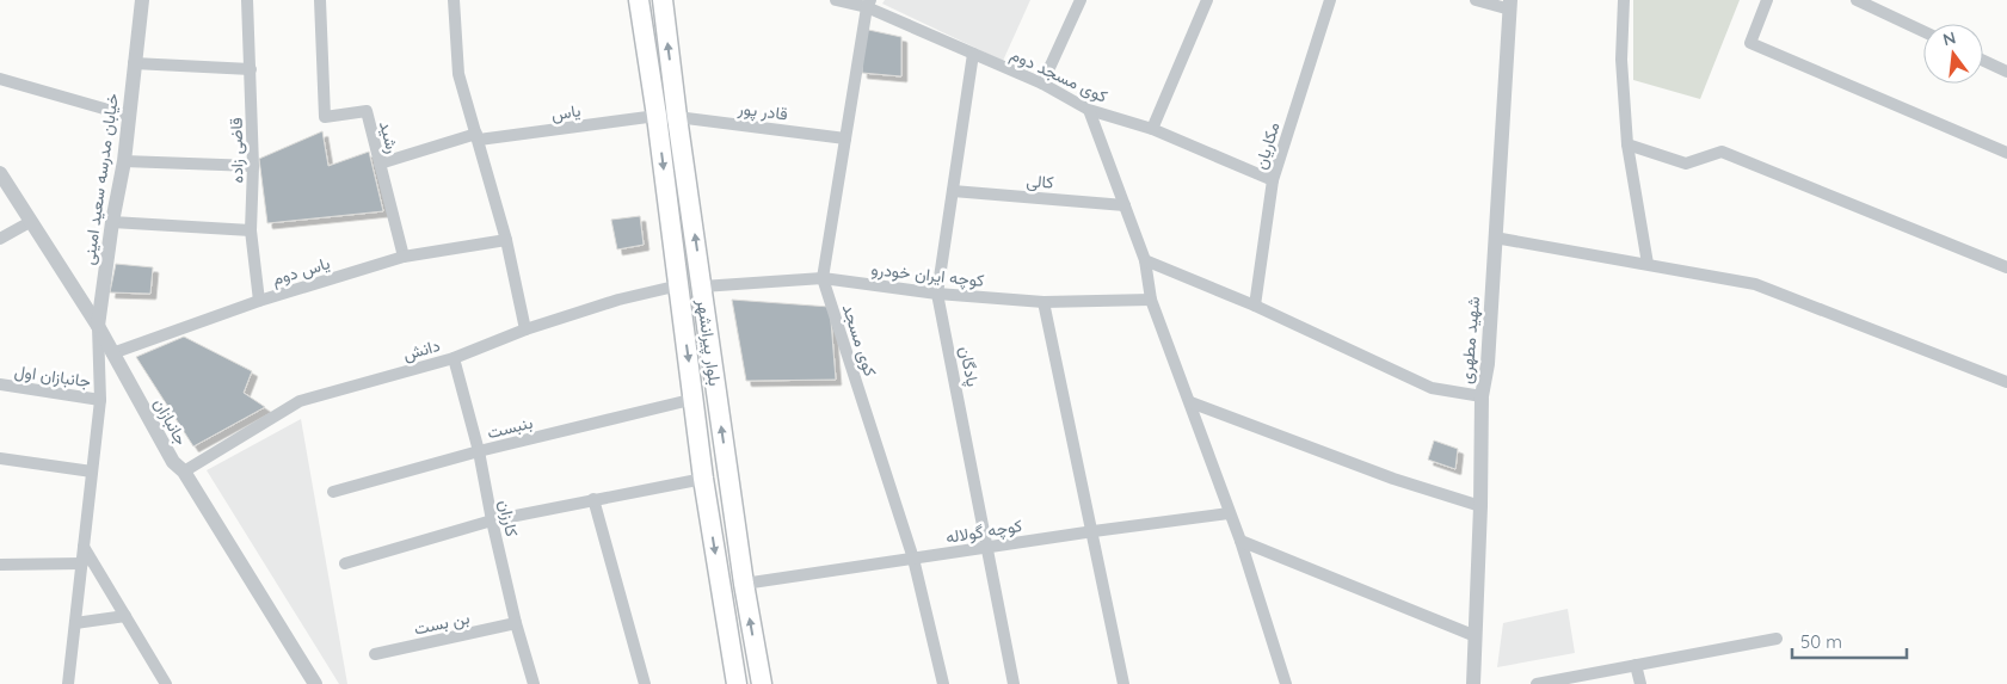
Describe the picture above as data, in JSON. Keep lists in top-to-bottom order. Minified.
{"streets":{"main road":["بلوار پیرانشهر"],"street":["کوی مسجد دوم","قادر پور","یاس","رشید","مکاریان","قاضی زاده","خیابان مدرسه سعید امینی","کالی","یاس دوم","کوچه ایران خودرو","کوی مسجد","شهید مطهری","دانش","پادگان","جانبازان اول","جانبازان","بنبست","کارزان","کوچه گولاله","بن بست"]},"crossings":[["کوی مسجد دوم","مکاریان"],["کوی مسجد دوم","کوی مسجد"],["کوی مسجد دوم","پادگان"],["قادر پور","یاس"],["قادر پور","کوی مسجد"],["قادر پور","بلوار پیرانشهر"],["یاس","رشید"],["یاس","بلوار پیرانشهر"],["رشید","یاس دوم"],["قاضی زاده","یاس دوم"],["خیابان مدرسه سعید امینی","جانبازان"],["کالی","پادگان"],["یاس دوم","جانبازان"],["کوچه ایران خودرو","کوی مسجد"],["کوچه ایران خودرو","بلوار پیرانشهر"],["کوچه ایران خودرو","پادگان"],["کوی مسجد","کوچه گولاله"],["بلوار پیرانشهر","دانش"],["بلوار پیرانشهر","بنبست"],["بلوار پیرانشهر","کوچه گولاله"],["دانش","جانبازان"],["دانش","کارزان"],["پادگان","کوچه گولاله"],["بنبست","کارزان"],["کارزان","بن بست"]],"scale_bar":"50 m","north":"top"}
